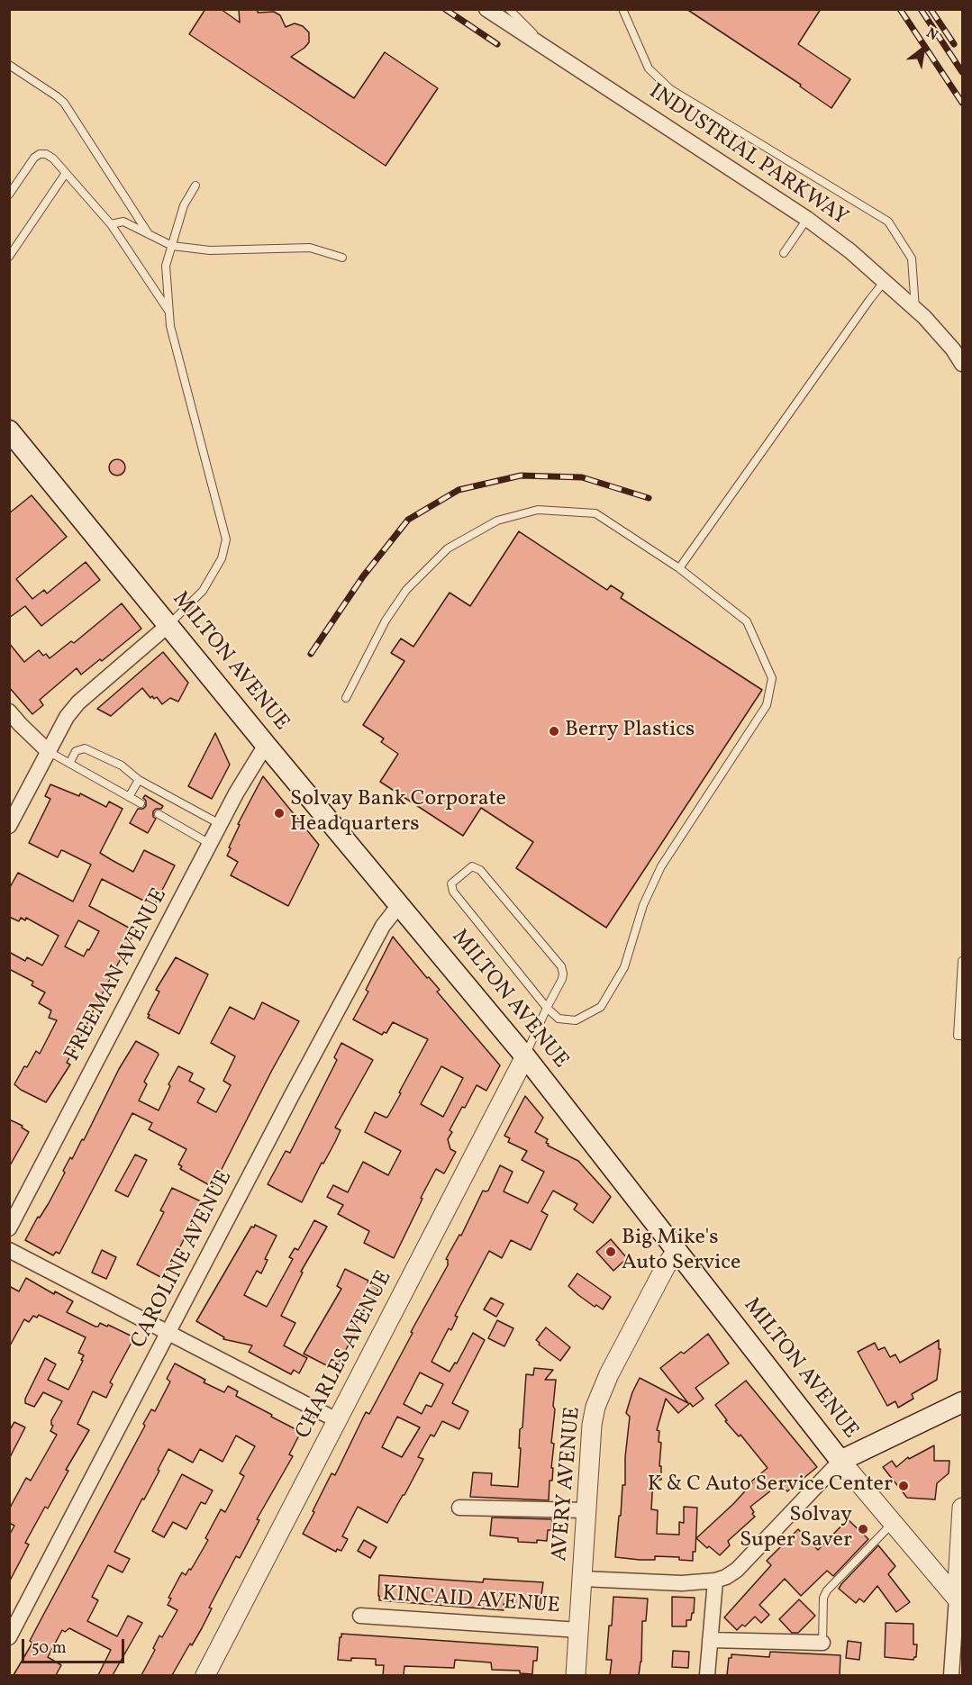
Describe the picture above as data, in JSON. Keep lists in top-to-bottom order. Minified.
{"streets":{"main road":["MILTON AVENUE"],"street":["INDUSTRIAL PARKWAY","FREEMAN AVENUE","CAROLINE AVENUE","CHARLES AVENUE","AVERY AVENUE","KINCAID AVENUE"]},"crossings":[["MILTON AVENUE","FREEMAN AVENUE"],["MILTON AVENUE","CAROLINE AVENUE"],["MILTON AVENUE","CHARLES AVENUE"],["MILTON AVENUE","AVERY AVENUE"],["AVERY AVENUE","KINCAID AVENUE"]],"places":["Berry Plastics","Solvay Bank Corporate Headquarters","Big Mike's Auto Service","K & C Auto Service Center","Solvay Super Saver"],"scale_bar":"50 m","north":"top right"}
